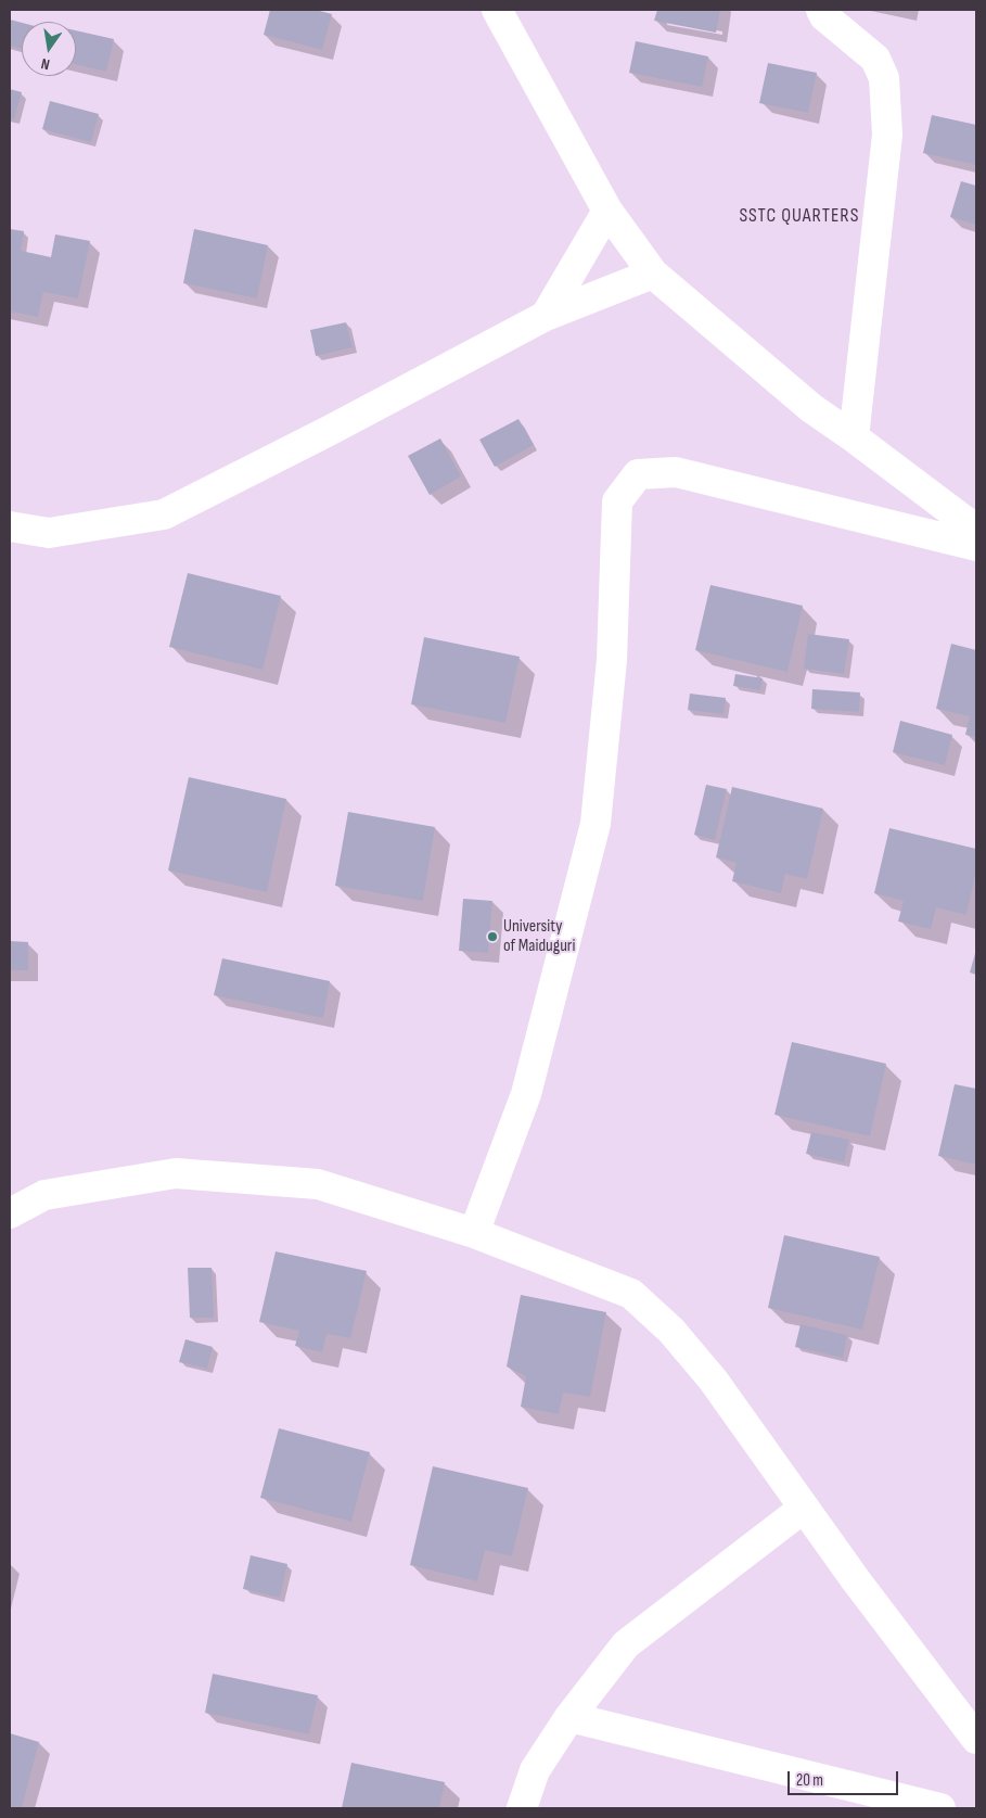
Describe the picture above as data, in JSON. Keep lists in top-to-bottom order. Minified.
{"districts":["SSTC QUARTERS"],"places":["University of Maiduguri"],"scale_bar":"20 m","north":"bottom"}
